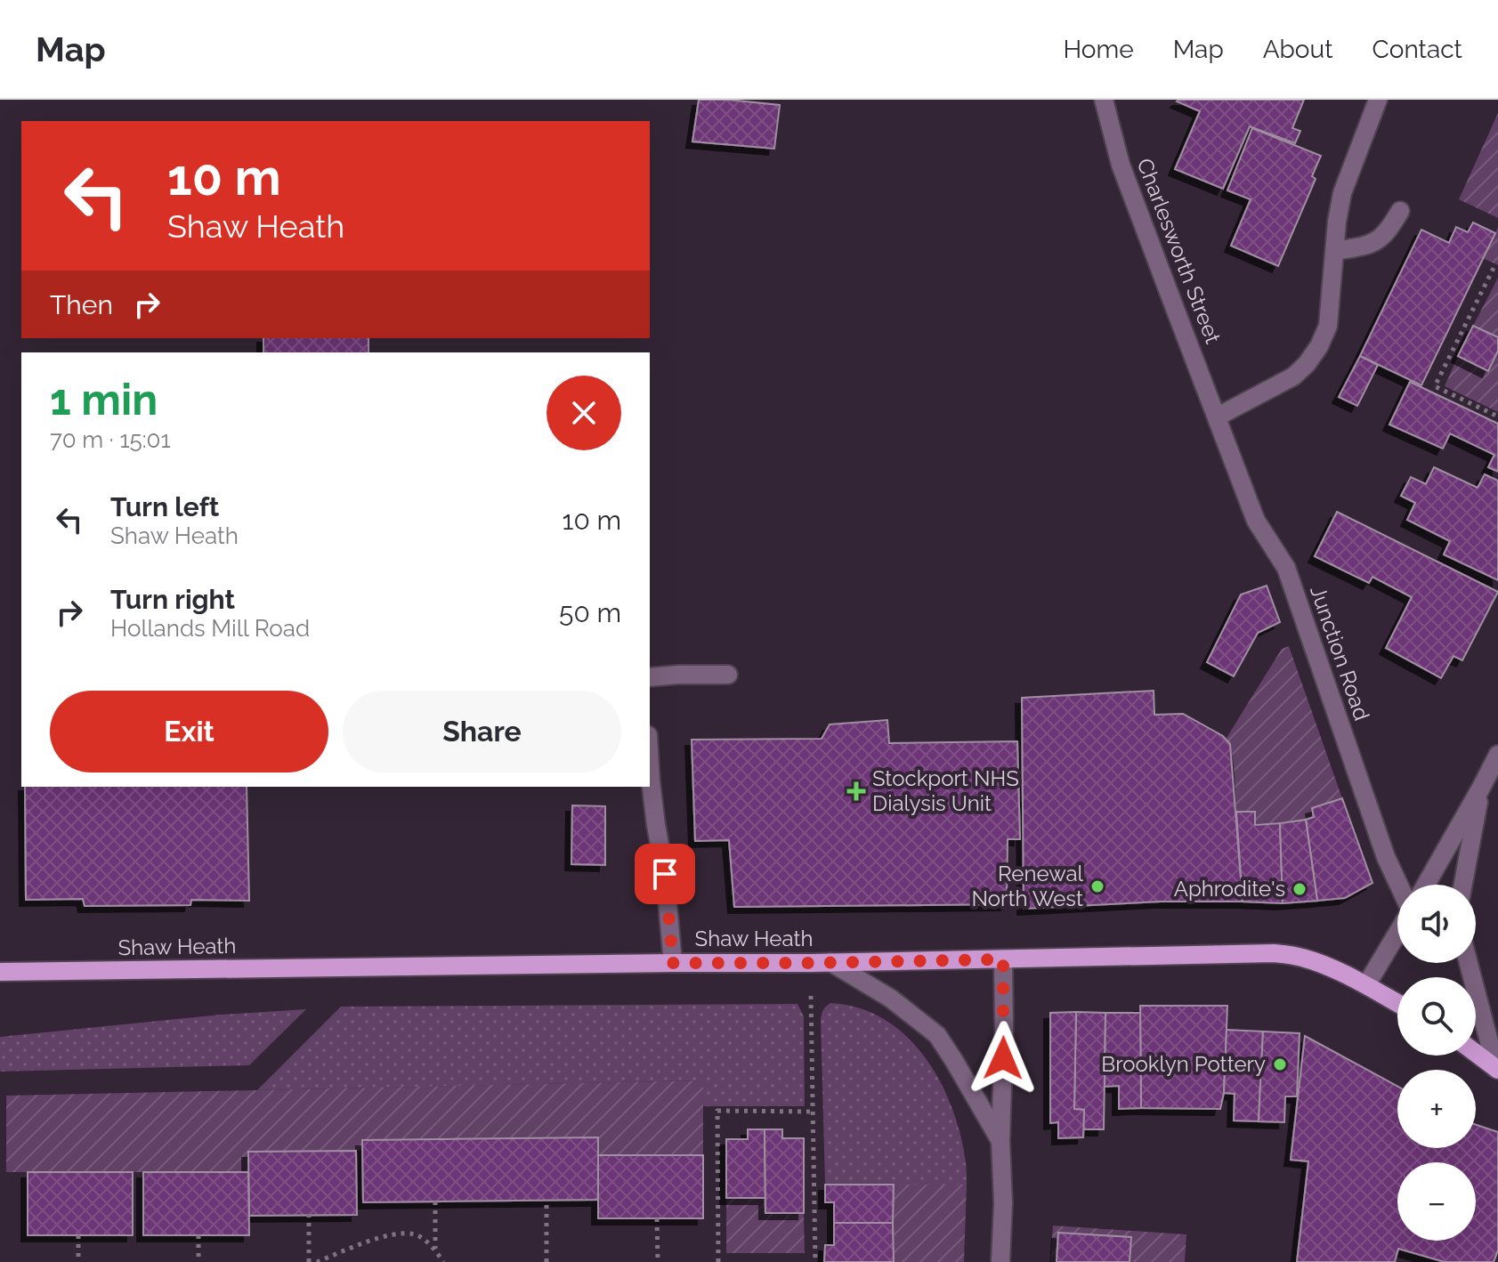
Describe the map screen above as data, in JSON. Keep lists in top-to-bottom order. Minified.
{"streets":{"main road":["Shaw Heath"],"street":["Charlesworth Street","Junction Road"]},"crossings":[["Charlesworth Street","Junction Road"]],"places":{"health":["Stockport NHS Dialysis Unit"],"other":["Renewal North West","Aphrodite's","Brooklyn Pottery"]},"page":{"header":"Map","nav":["Home","Map","About","Contact"],"turn":["10 m","Shaw Heath"],"then":"Then","heading":["1 min","70 m · 15:01"],"list":[{"name":"Turn left","note":"Shaw Heath","value":"10 m"},{"name":"Turn right","note":"Hollands Mill Road","value":"50 m"}],"buttons":["Exit","Share"],"map_buttons":["+","−"]}}
